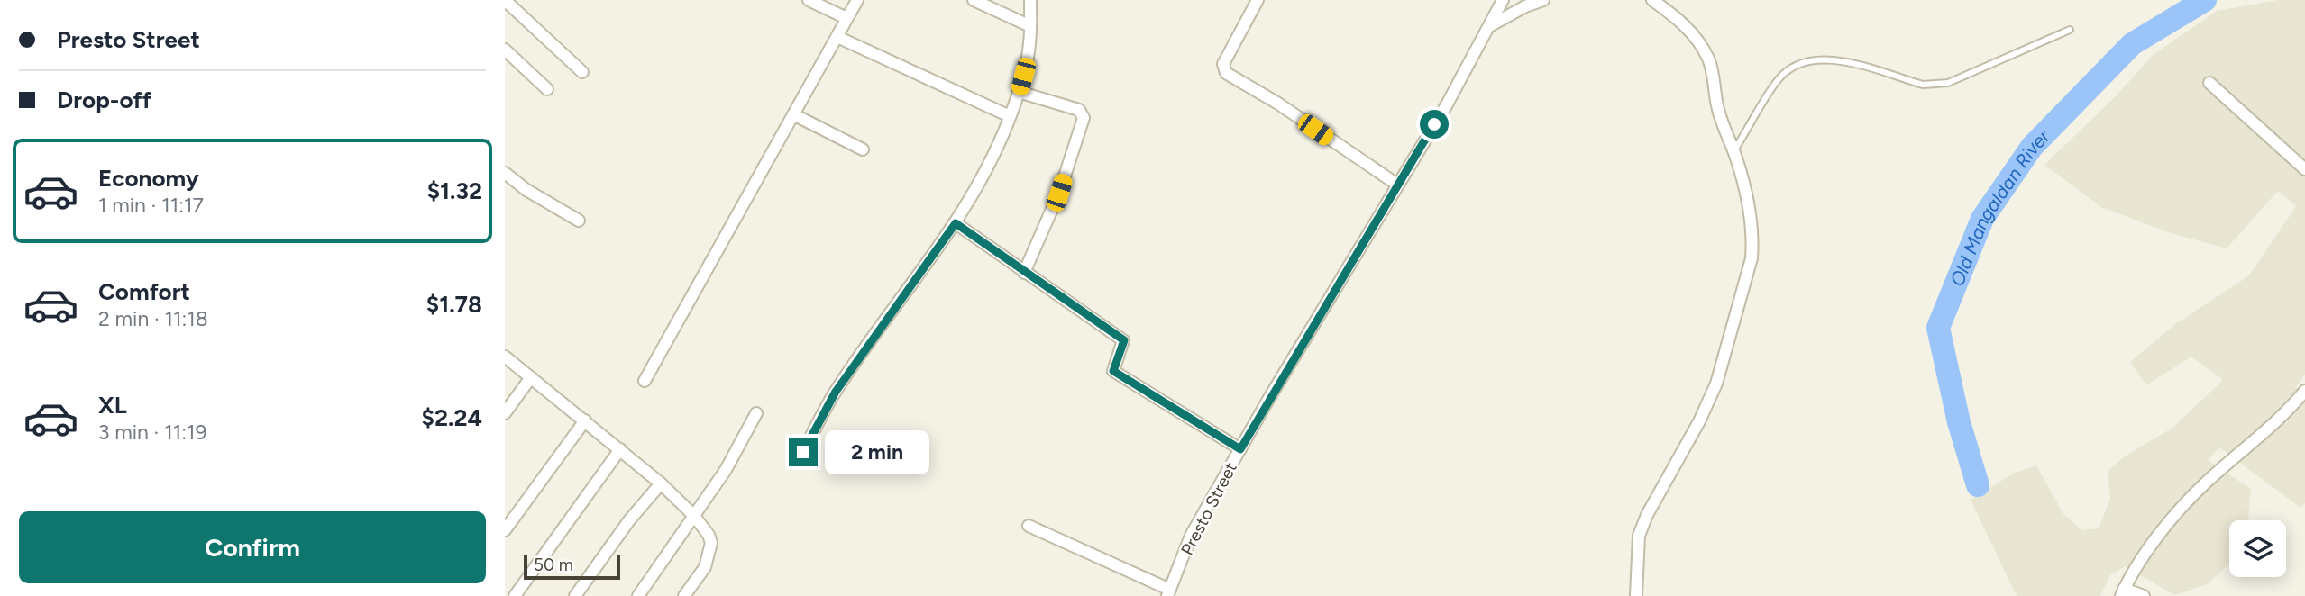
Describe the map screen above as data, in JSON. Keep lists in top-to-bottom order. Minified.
{"streets":{"street":["Presto Street"]},"water":["Old Mangaldan River"],"scale_bar":"50 m","page":{"banner":["Presto Street","Drop-off"],"list":[{"name":"Economy","note":"1 min · 11:17","value":"$1.32"},{"name":"Comfort","note":"2 min · 11:18","value":"$1.78"},{"name":"XL","note":"3 min · 11:19","value":"$2.24"}],"bubble":"2 min","buttons":"Confirm","scale":"50 m"}}
